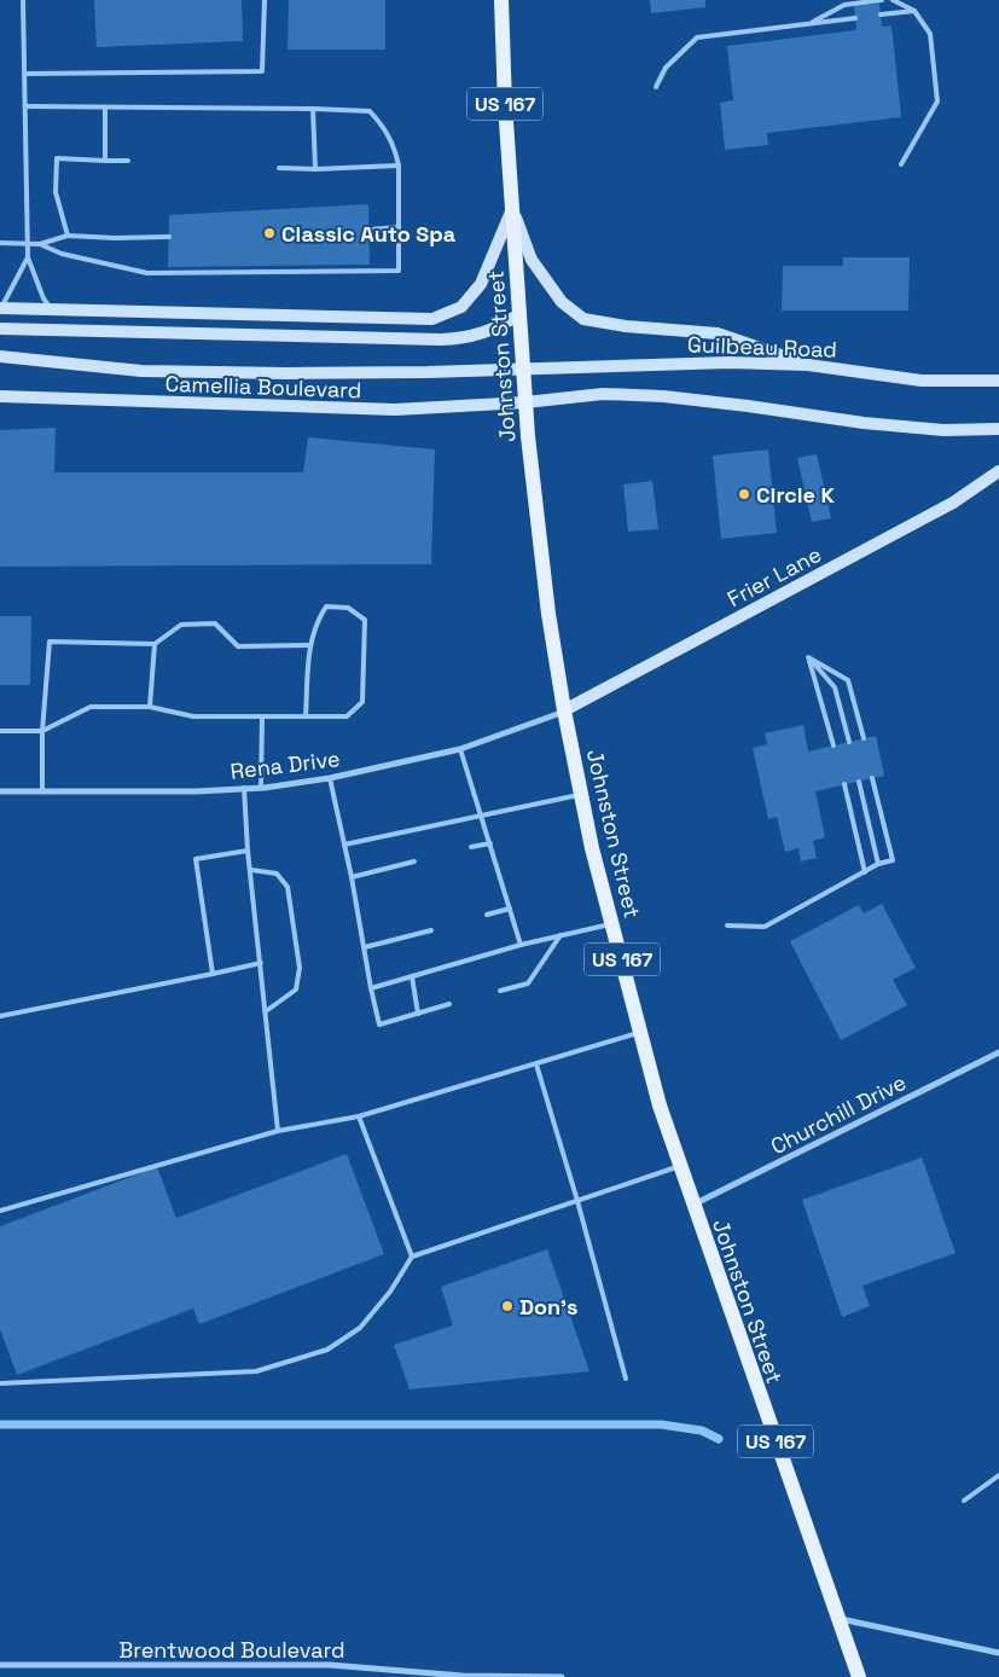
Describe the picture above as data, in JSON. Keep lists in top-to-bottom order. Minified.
{"streets":{"main road":["US 167","Guilbeau Road","Johnston Street","Camellia Boulevard","Frier Lane"],"street":["Rena Drive","Churchill Drive","Brentwood Boulevard"]},"crossings":[["Guilbeau Road","Johnston Street"],["Guilbeau Road","Camellia Boulevard"],["Johnston Street","Camellia Boulevard"],["Johnston Street","Frier Lane"],["Johnston Street","Rena Drive"],["Johnston Street","Churchill Drive"],["Frier Lane","Rena Drive"]],"places":["Classic Auto Spa","Circle K","Don's"]}
